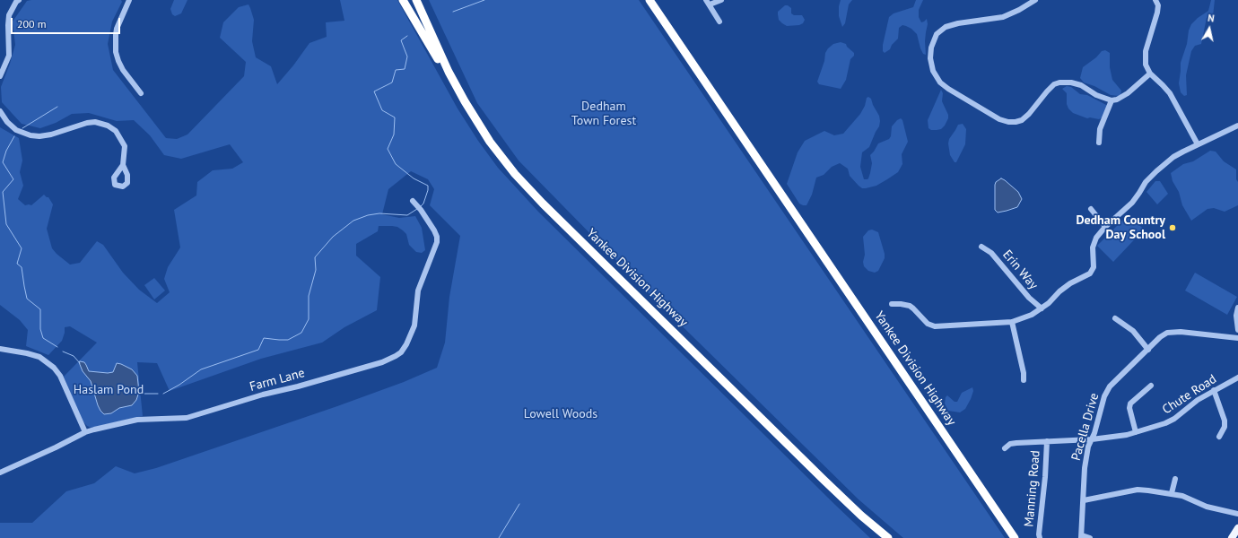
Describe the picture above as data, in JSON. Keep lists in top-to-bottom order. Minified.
{"streets":{"highway":["Yankee Division Highway"],"street":["Erin Way","Farm Lane","Chute Road","Pacella Drive","Manning Road"]},"crossings":[["Chute Road","Pacella Drive"],["Chute Road","Manning Road"]],"parks":["Dedham Town Forest","Haslam Pond","Lowell Woods"],"places":["Dedham Country Day School"],"scale_bar":"200 m","north":"top"}
